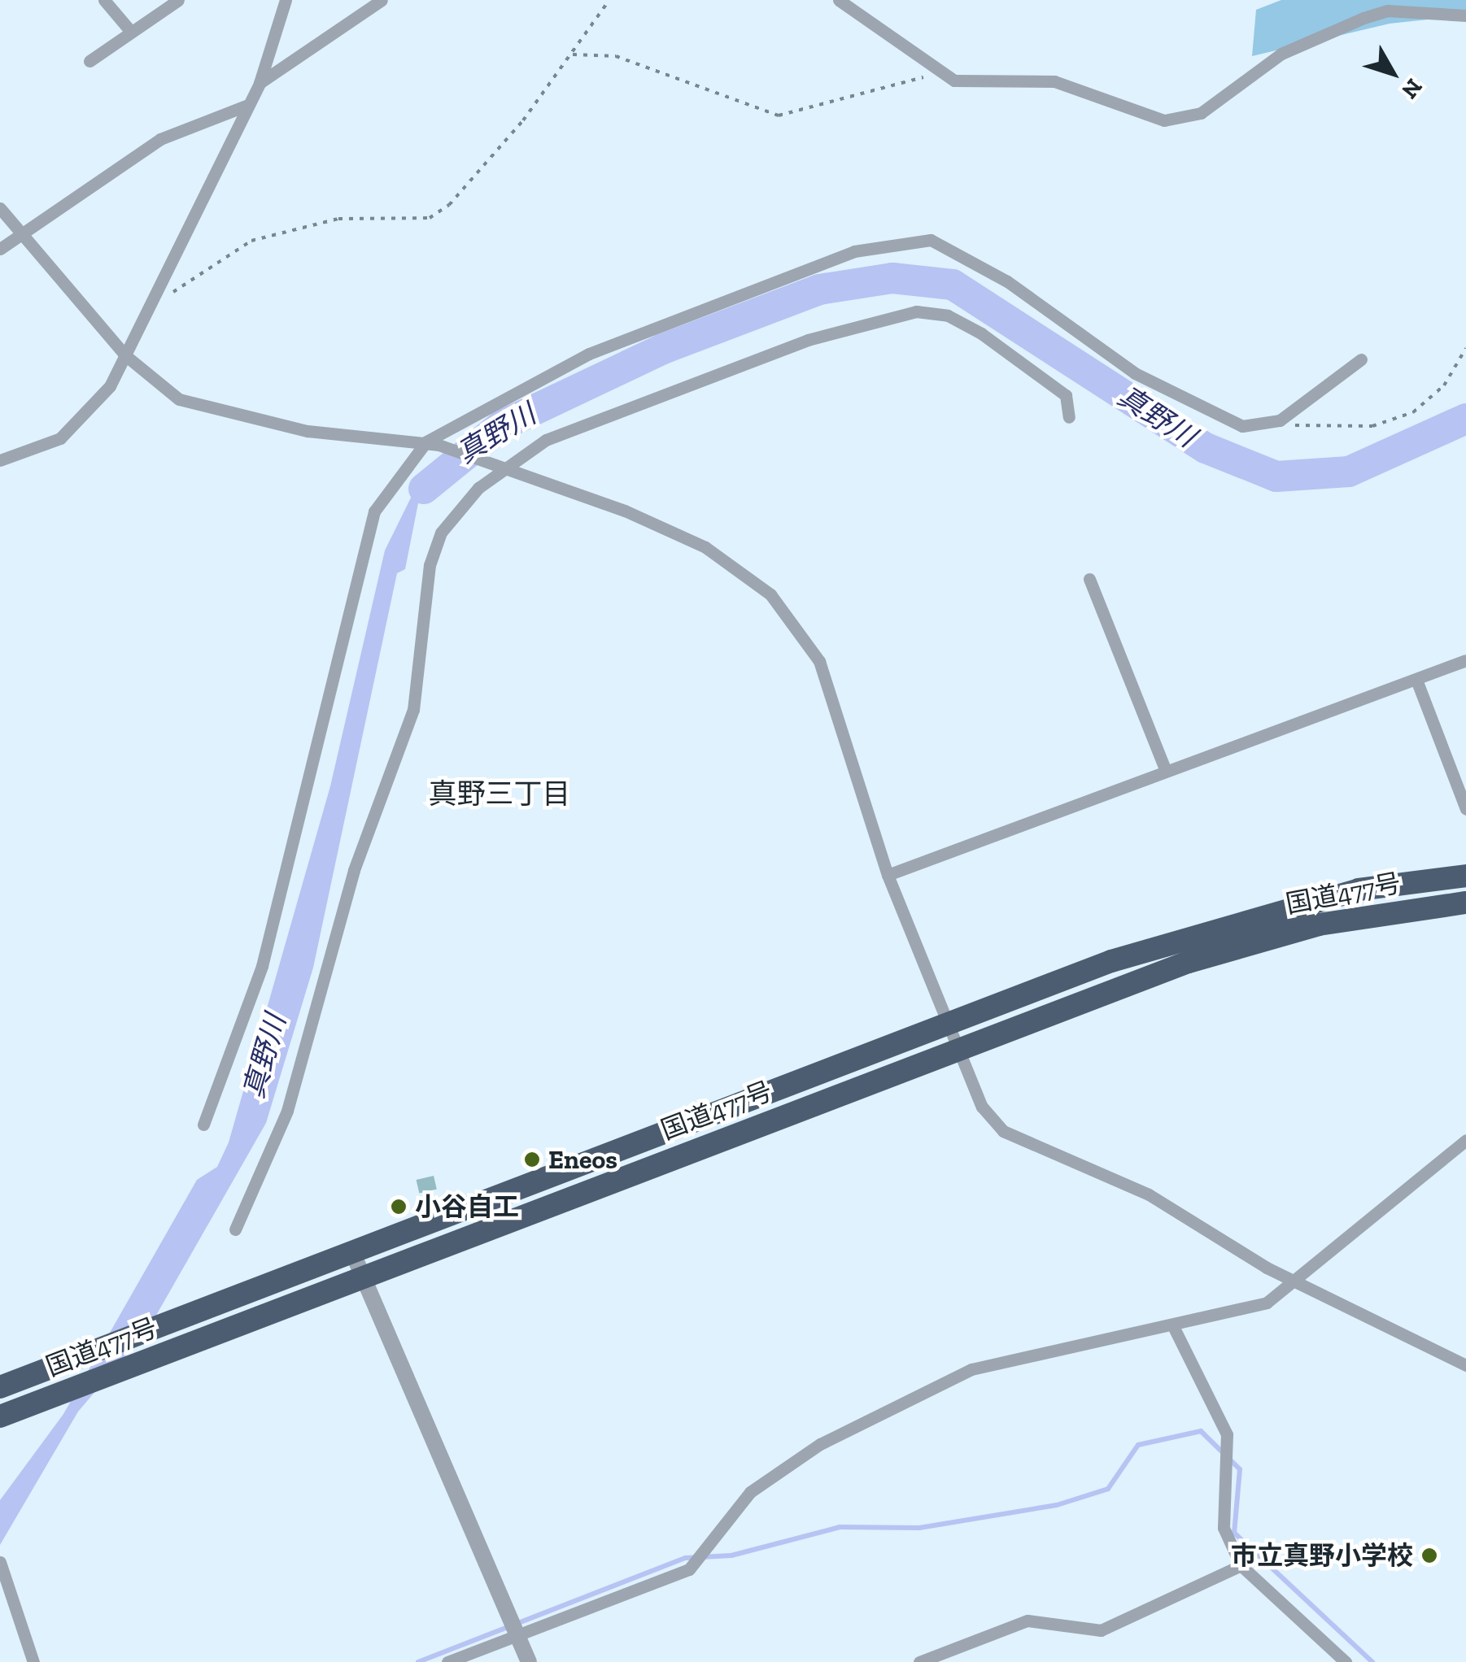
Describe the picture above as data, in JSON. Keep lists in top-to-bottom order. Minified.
{"streets":{"highway":["国道477号"]},"districts":["真野三丁目"],"water":["真野川"],"places":["Eneos","小谷自工","市立真野小学校"],"north":"bottom right"}
